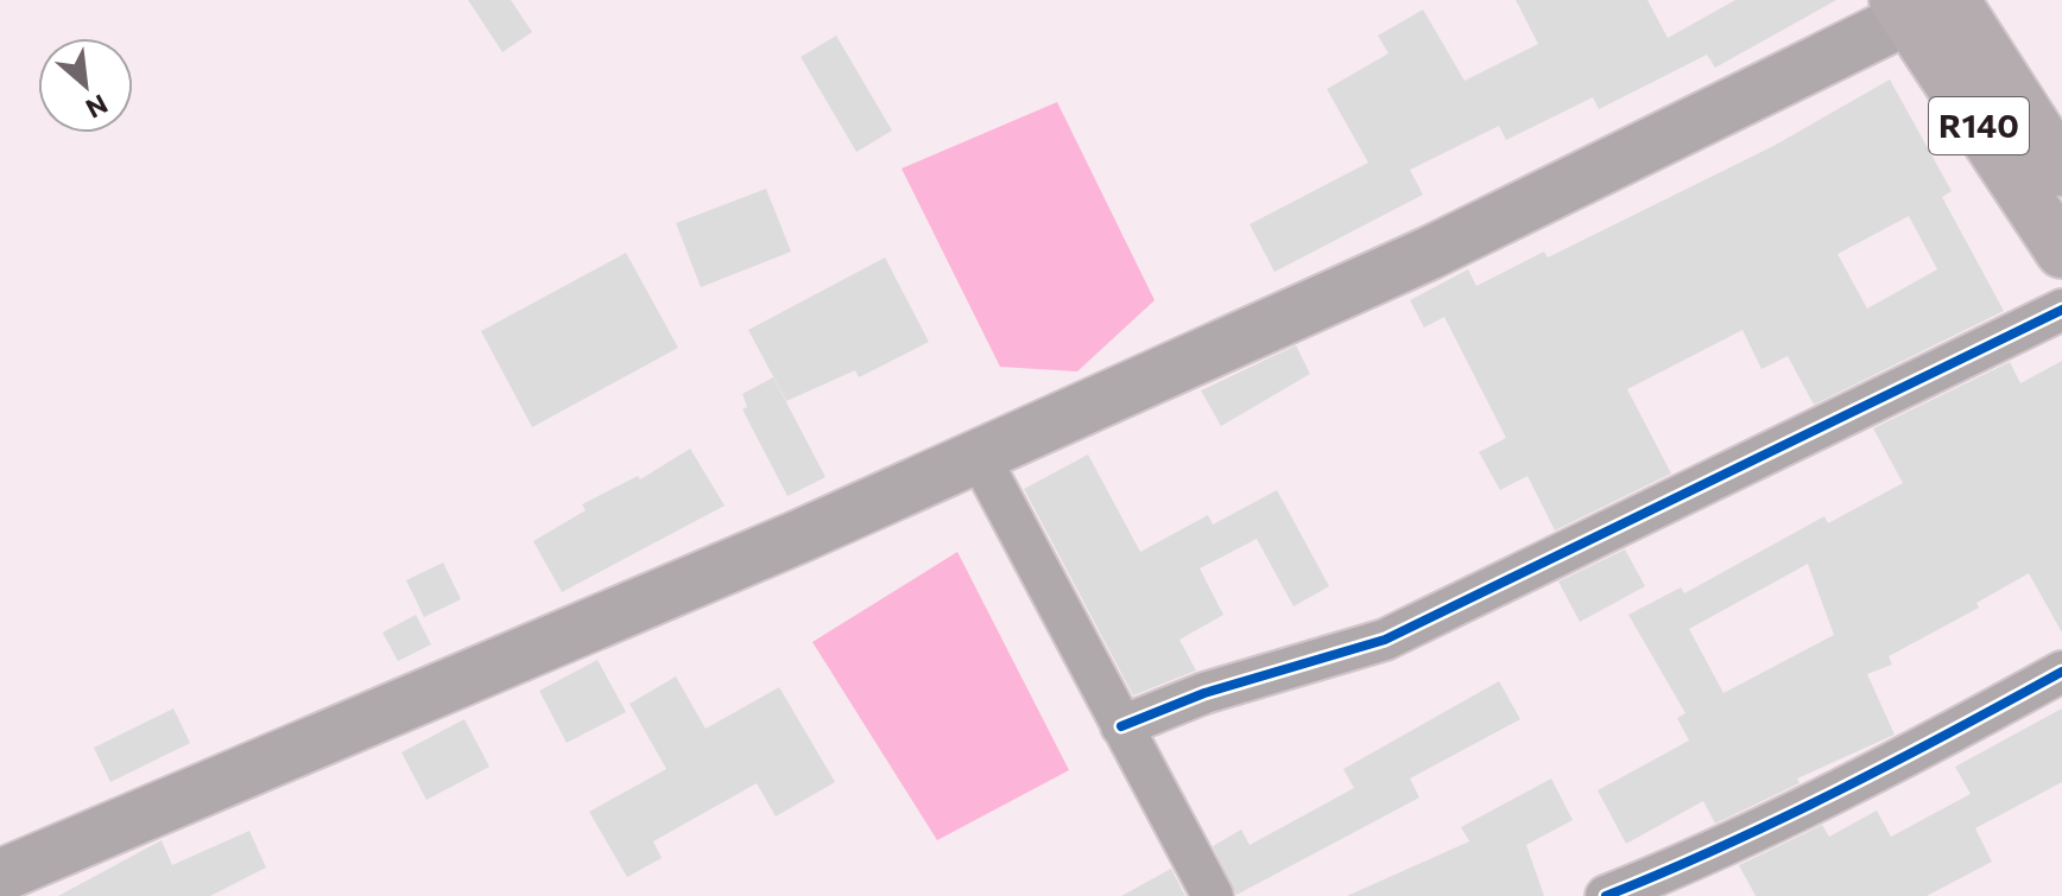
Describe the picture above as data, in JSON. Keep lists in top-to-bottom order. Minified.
{"streets":{"main road":["R140"]},"north":"bottom right"}
